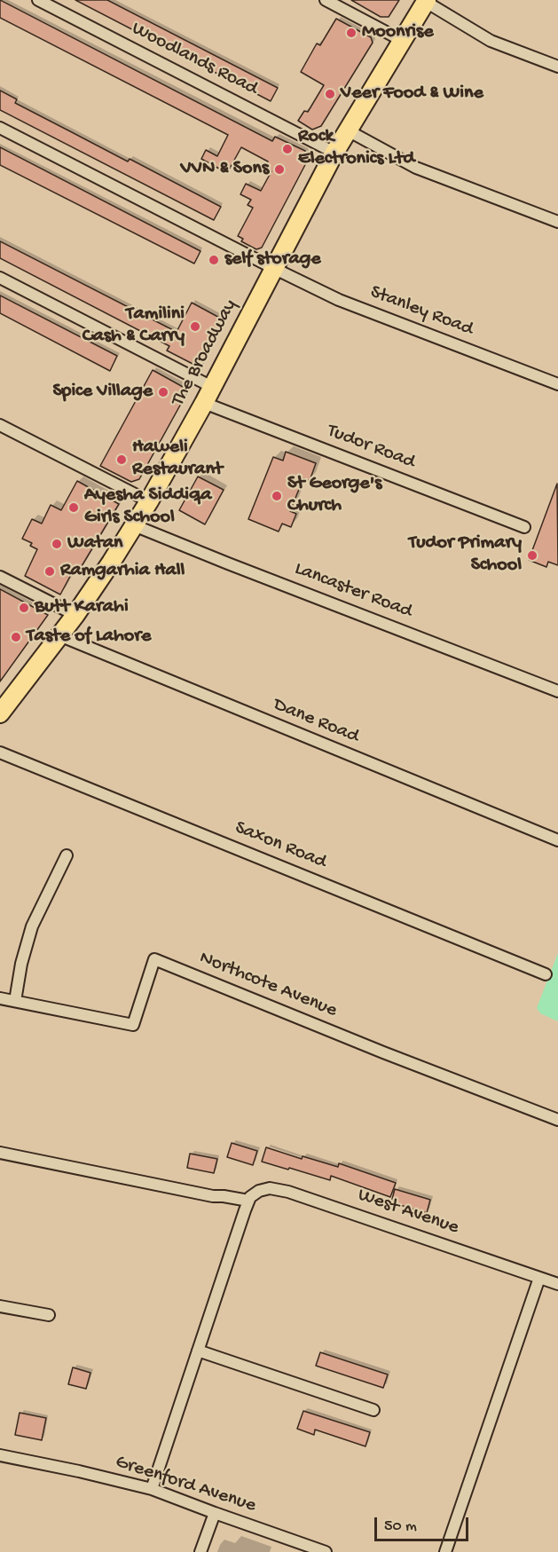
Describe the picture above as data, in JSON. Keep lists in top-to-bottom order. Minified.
{"streets":{"main road":["The Broadway"],"street":["Woodlands Road","Stanley Road","Tudor Road","Lancaster Road","Dane Road","Saxon Road","Northcote Avenue","West Avenue","Greenford Avenue"]},"crossings":[["Woodlands Road","The Broadway"],["Stanley Road","The Broadway"],["The Broadway","Tudor Road"],["The Broadway","Lancaster Road"],["The Broadway","Dane Road"]],"places":["Moonrise","Veer Food & Wine","Rock Electronics Ltd","VVN & Sons","self storage","Tamilini Cash & Carry","Spice Village","Haweli Restaurant","St George's Church","Ayesha Siddiqa Girls School","Watan","Tudor Primary School","Ramgarhia Hall","Butt Karahi","Taste of Lahore"],"scale_bar":"50 m"}
